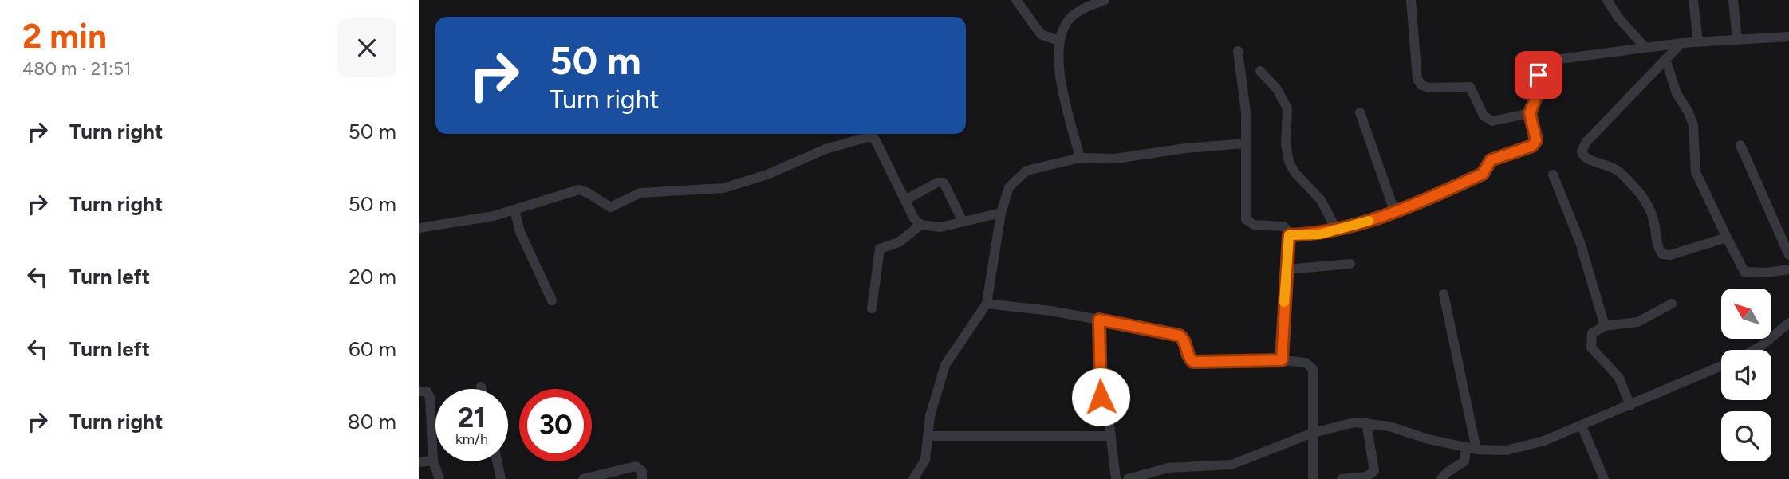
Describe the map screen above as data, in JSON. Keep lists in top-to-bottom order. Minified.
{"north":"top left","page":{"heading":["2 min","480 m · 21:51"],"turn":["50 m","Turn right"],"list":[{"name":"Turn right","value":"50 m"},{"name":"Turn right","value":"50 m"},{"name":"Turn left","value":"20 m"},{"name":"Turn left","value":"60 m"},{"name":"Turn right","value":"80 m"}],"speed":"21 km/h","limit":"30"}}
